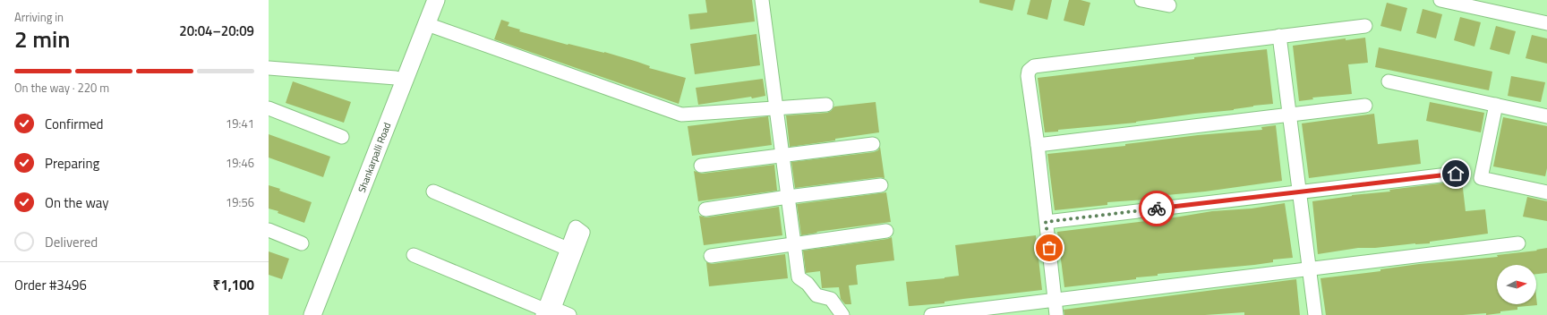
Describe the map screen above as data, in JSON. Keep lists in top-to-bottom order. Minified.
{"streets":{"main road":["Shankarpalli Road"]},"north":"right","page":{"heading":["2 min","Arriving in","20:04–20:09"],"panel":["Order #3496","₹1,100"],"bar":"On the way · 220 m","list":[["Confirmed","19:41"],["Preparing","19:46"],["On the way","19:56"],"Delivered"]}}
